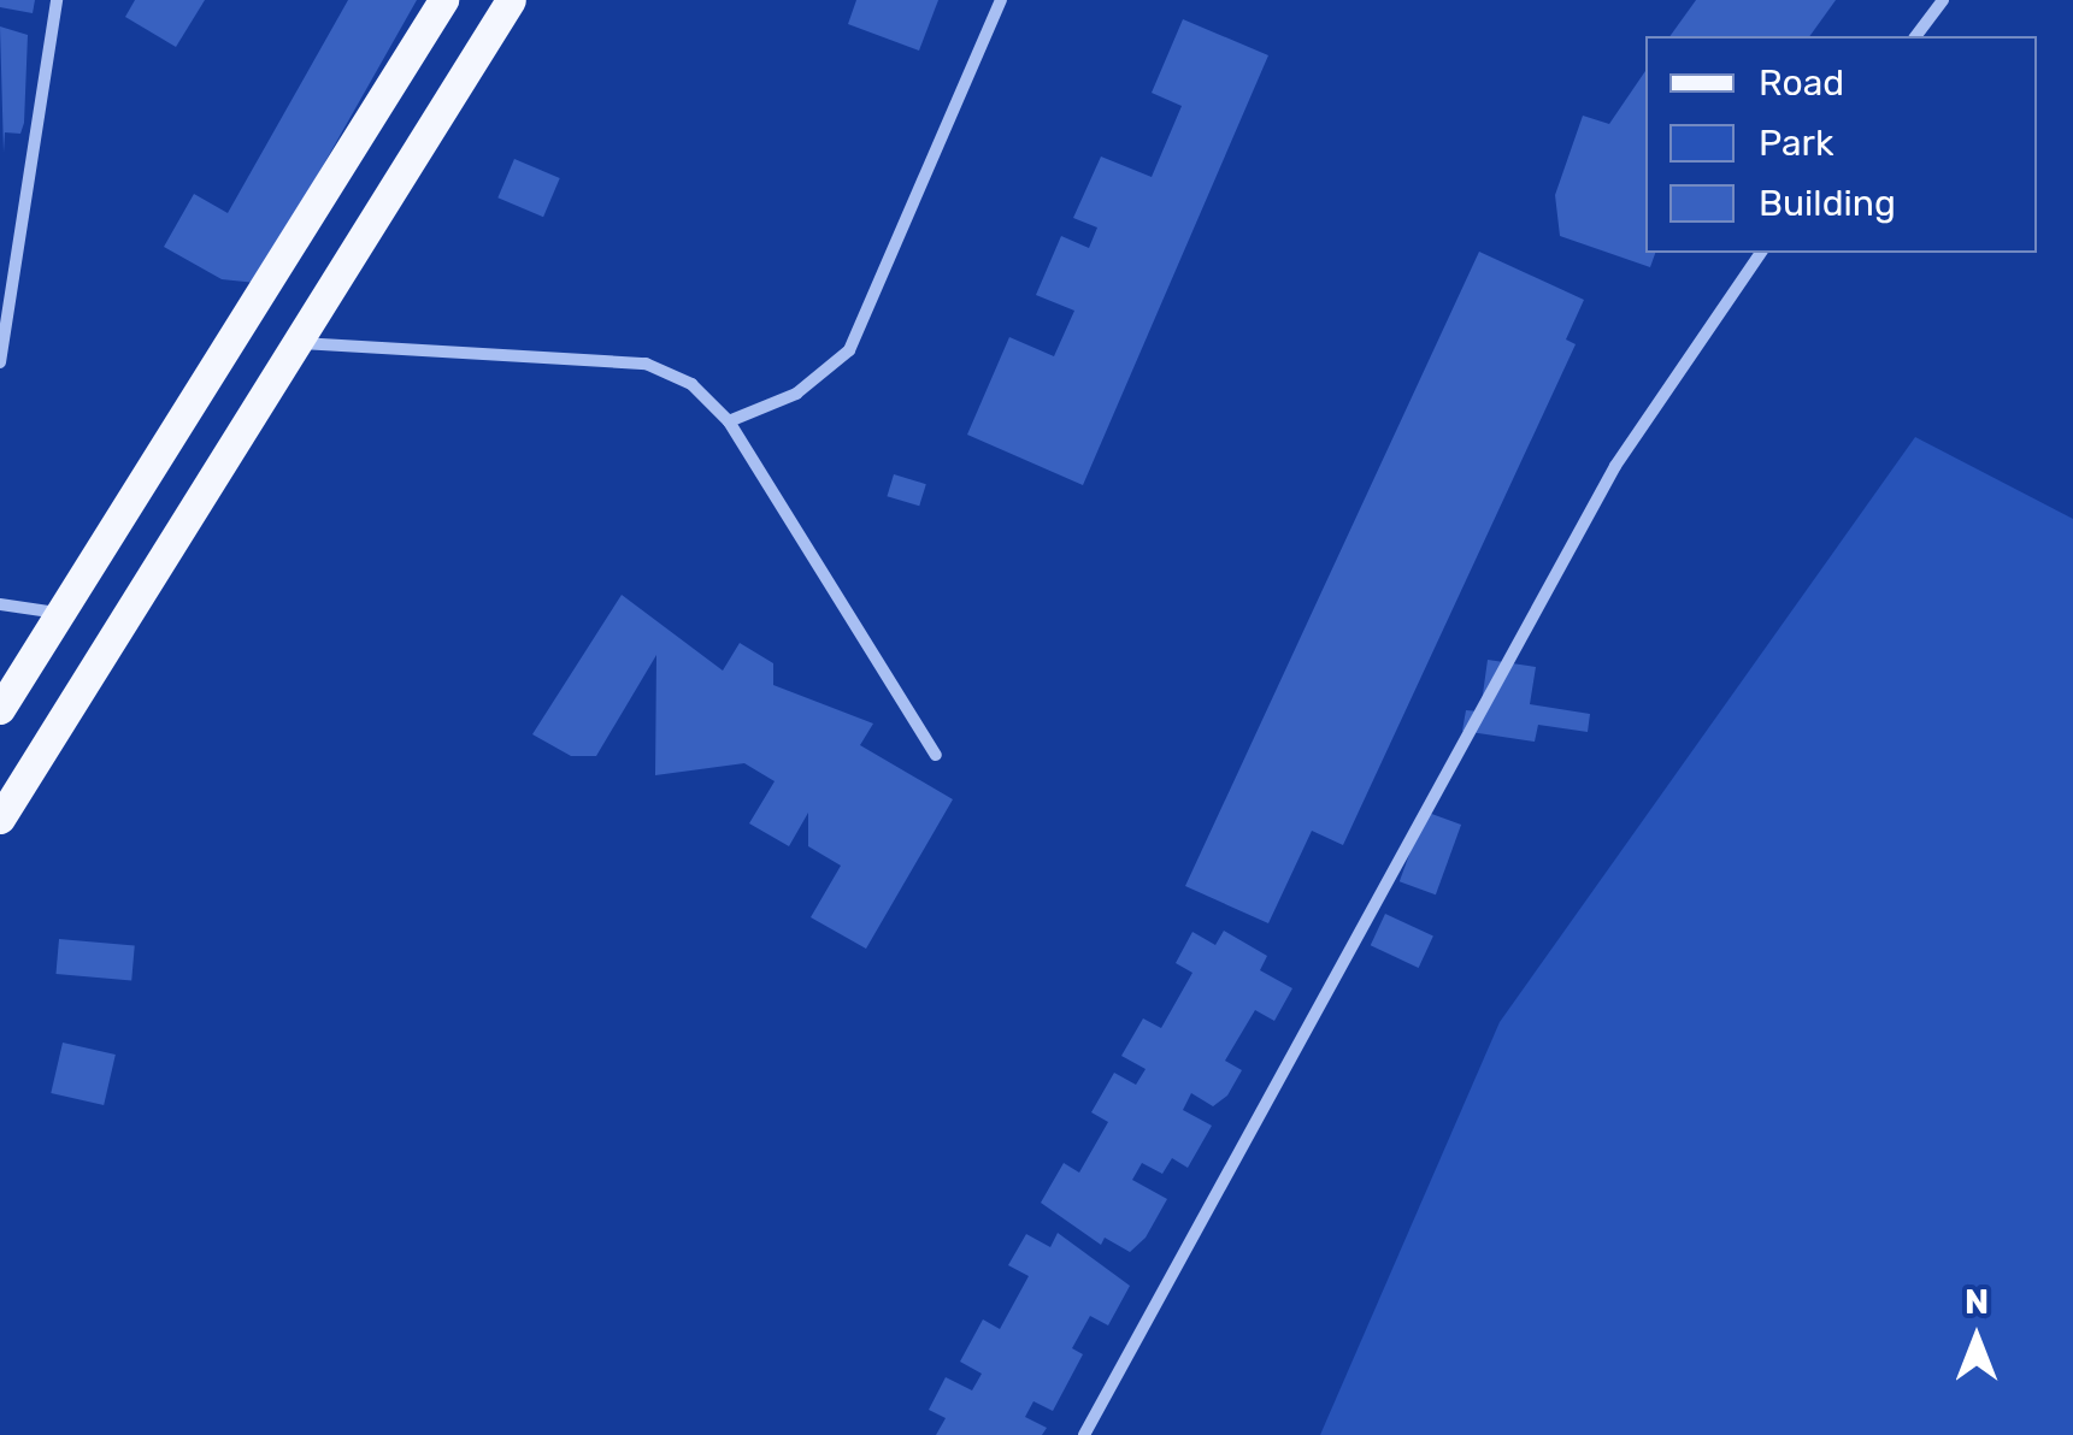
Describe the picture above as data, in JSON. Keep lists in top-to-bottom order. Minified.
{"legend":["Road","Park","Building"],"north":"top"}
